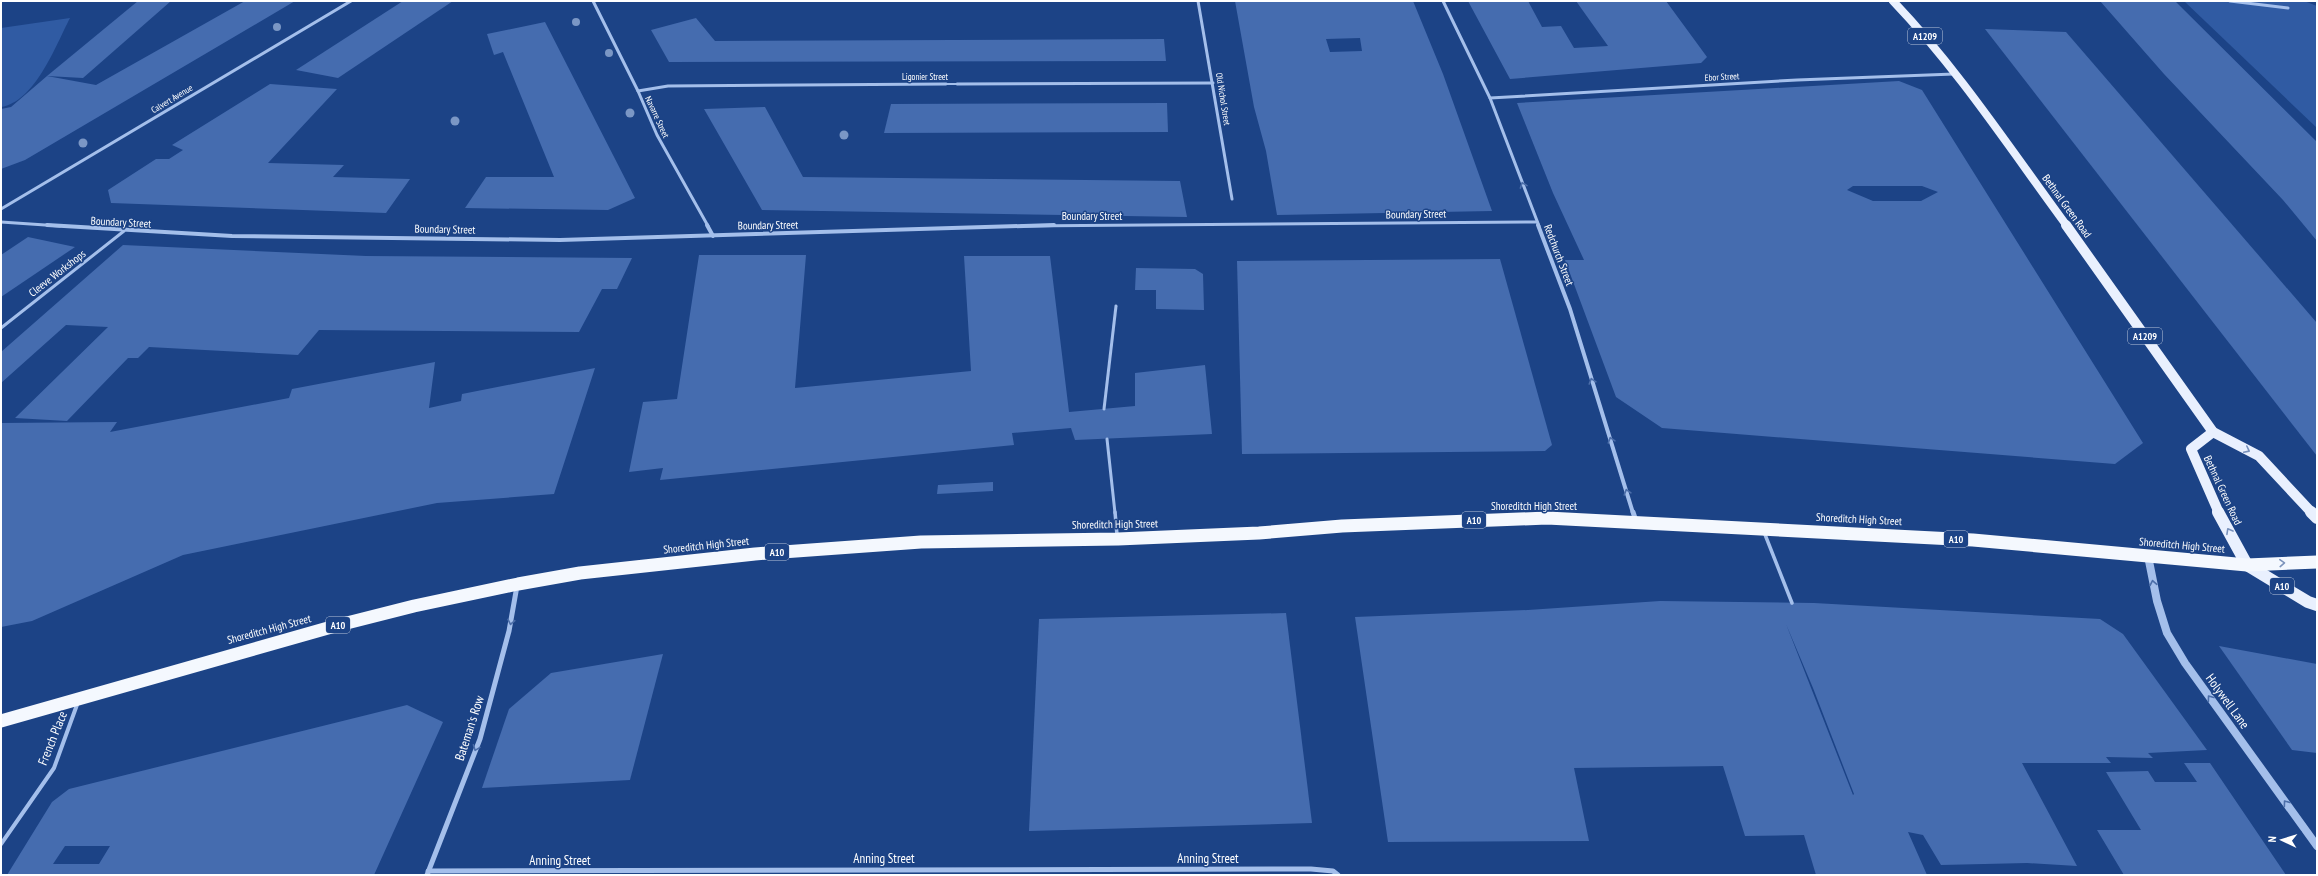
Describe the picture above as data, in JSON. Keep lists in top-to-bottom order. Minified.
{"streets":{"highway":["Shoreditch High Street","A10"],"main road":["A1209","Bethnal Green Road"],"street":["Ligonier Street","Ebor Street","Calvert Avenue","Old Nichol Street","Navarre Street","Boundary Street","Redchurch Street","Holywell Lane","Bateman's Row","French Place","Anning Street"],"lane":["Cleeve Workshops"]},"crossings":[["Ligonier Street","Old Nichol Street"],["Ligonier Street","Navarre Street"],["Ebor Street","Bethnal Green Road"],["Ebor Street","Redchurch Street"],["Navarre Street","Boundary Street"],["Bethnal Green Road","Shoreditch High Street"],["Boundary Street","Redchurch Street"],["Boundary Street","Cleeve Workshops"],["Redchurch Street","Shoreditch High Street"],["Shoreditch High Street","Holywell Lane"],["Shoreditch High Street","Bateman's Row"],["Shoreditch High Street","French Place"],["Bateman's Row","Anning Street"]],"one_way":["Redchurch Street","Holywell Lane","Bateman's Row"],"north":"left"}
